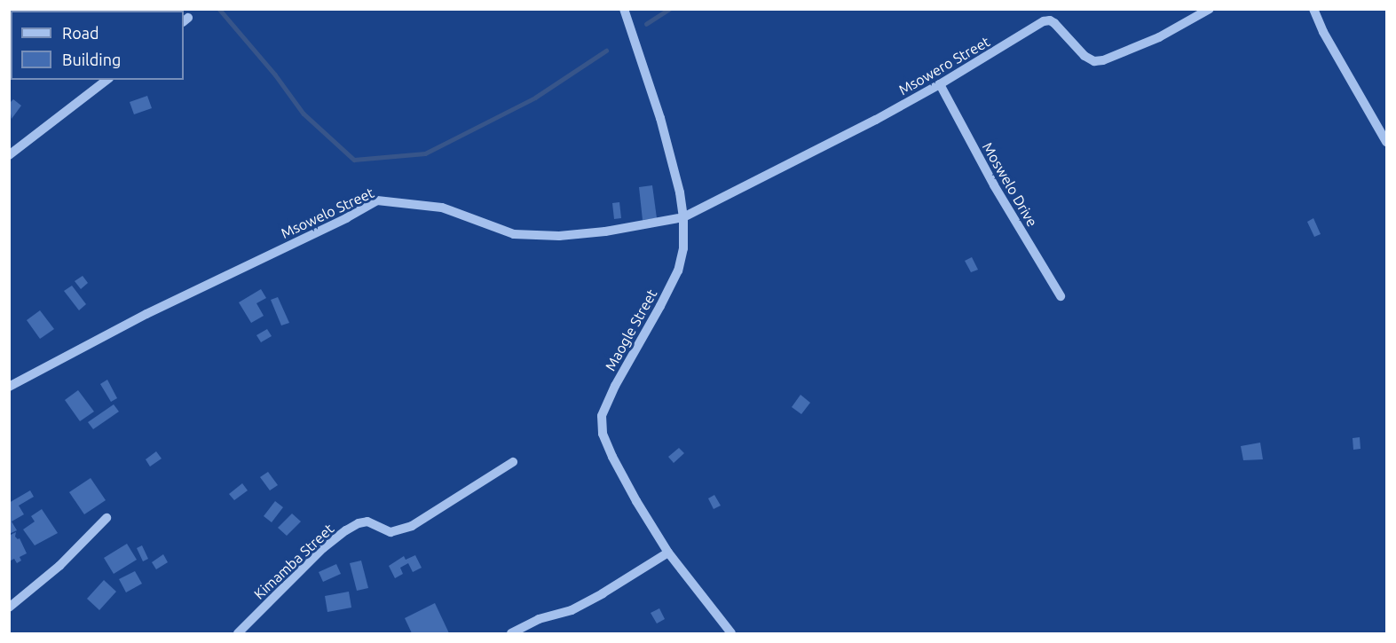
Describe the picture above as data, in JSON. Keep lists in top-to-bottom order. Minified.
{"streets":{"street":["Msowero Street","Moswelo Drive","Msowelo Street","Maogle Street","Kimamba Street"]},"crossings":[["Msowero Street","Moswelo Drive"],["Msowero Street","Msowelo Street"],["Msowero Street","Maogle Street"],["Msowelo Street","Maogle Street"]],"legend":["Road","Building"]}
